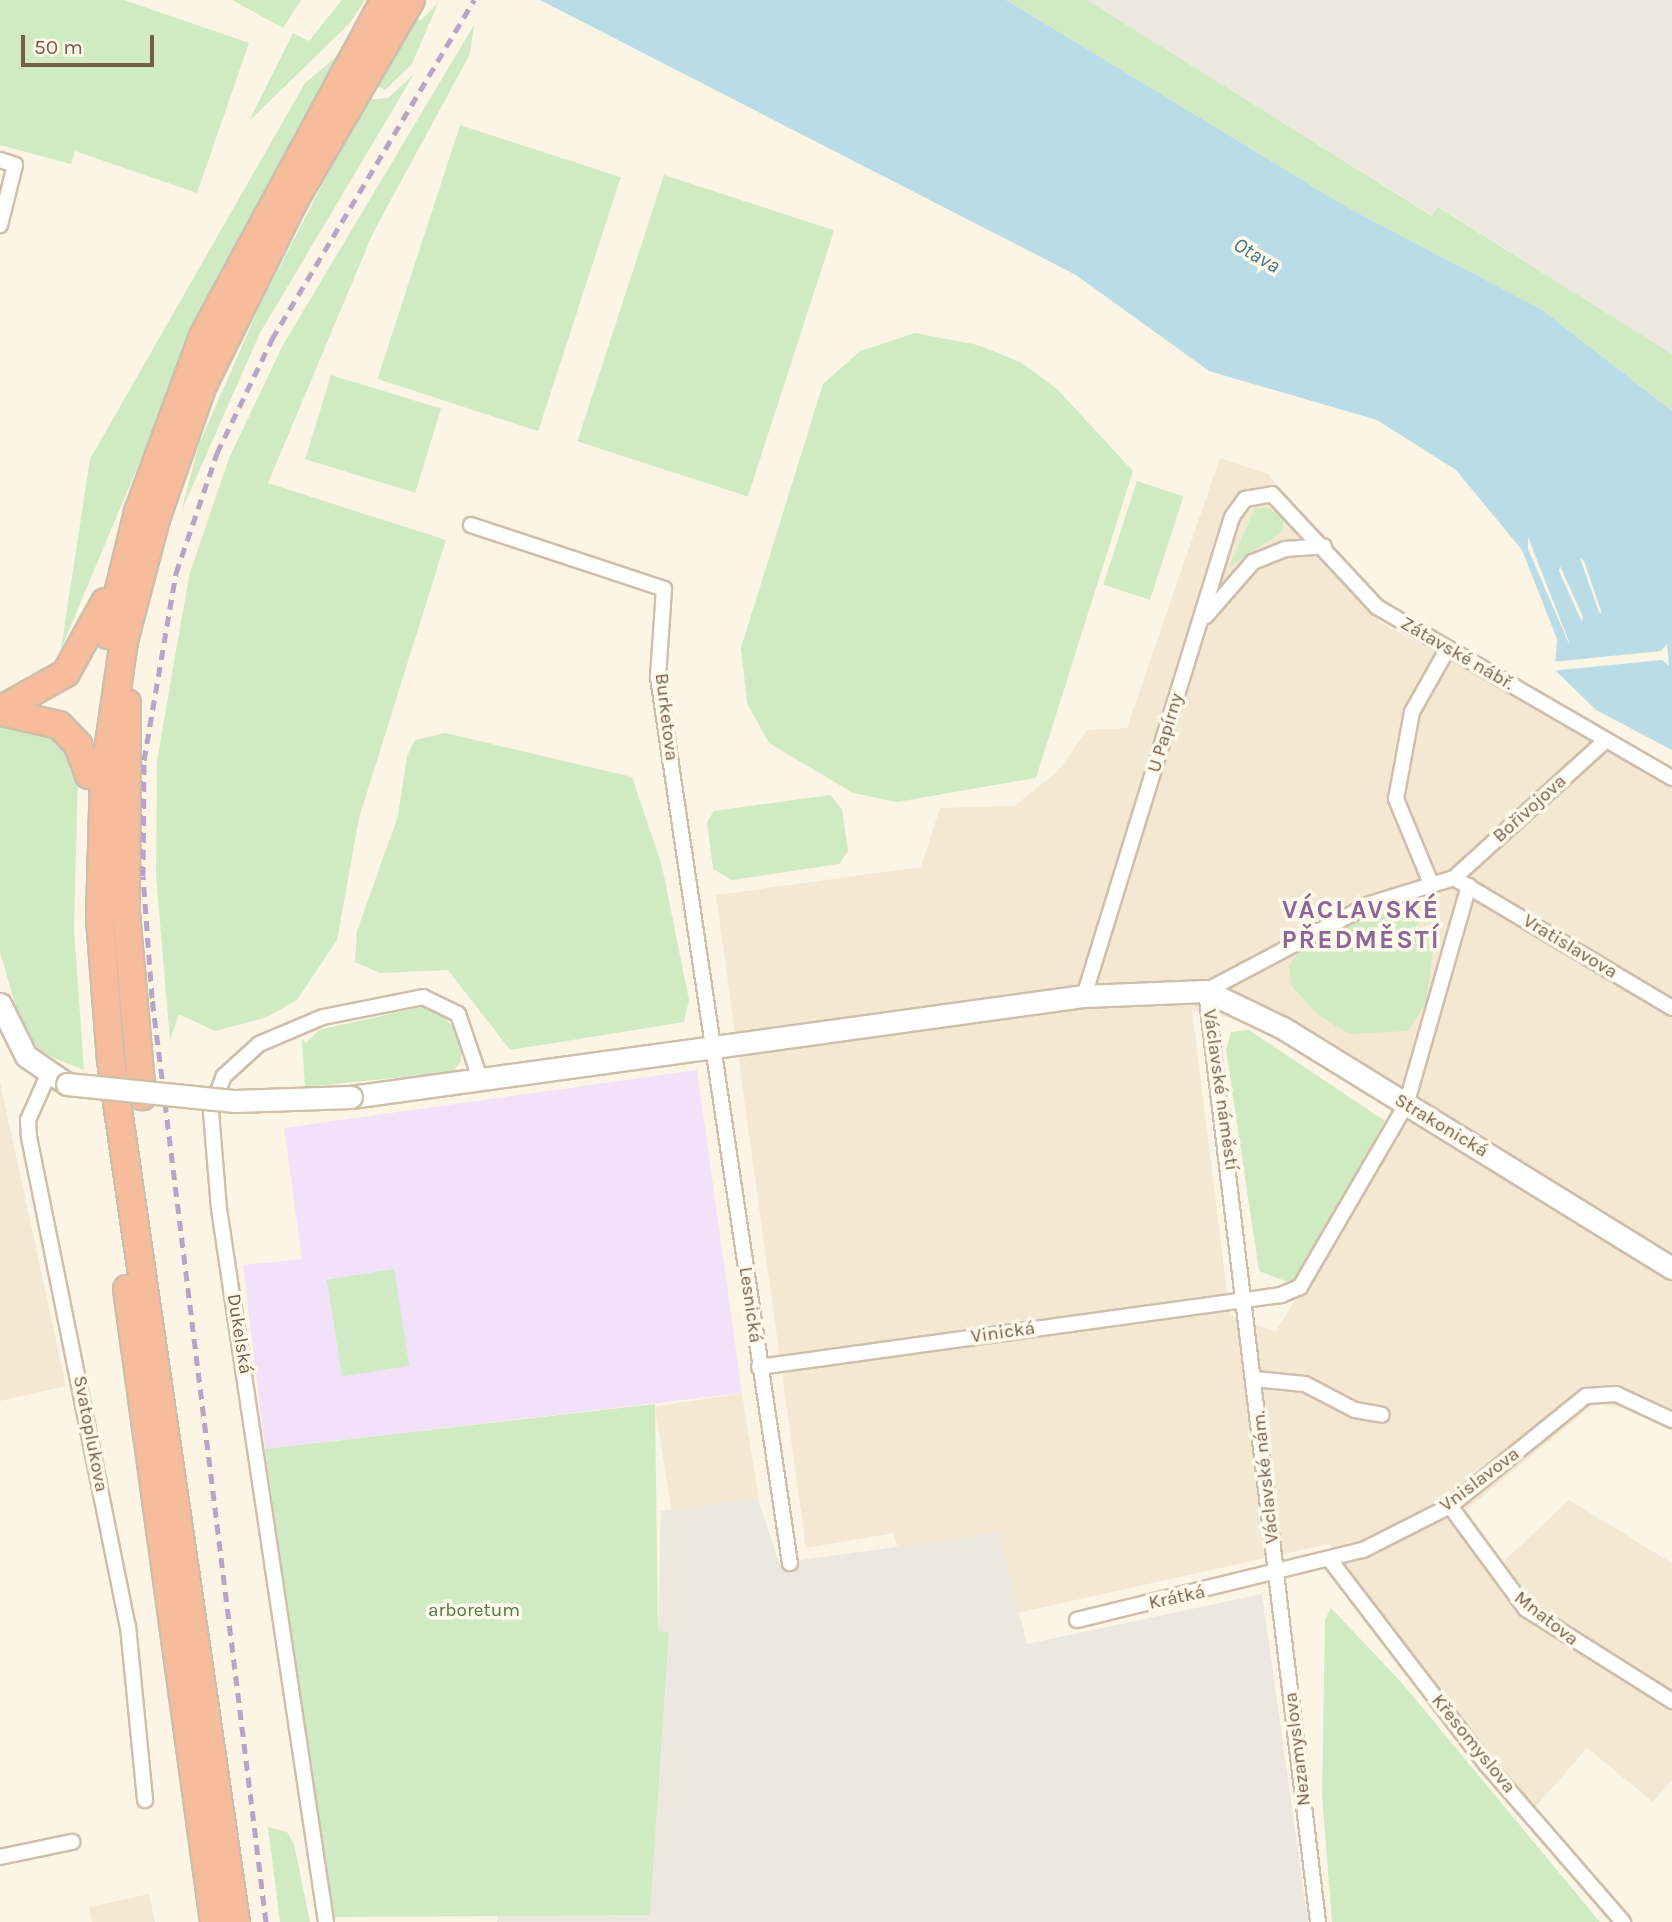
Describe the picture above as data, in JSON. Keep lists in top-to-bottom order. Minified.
{"streets":{"main road":["Strakonická"],"street":["Zátavské nábř.","Burketova","U Papírny","Bořivojova","Vratislavova","Václavské náměstí","Lesnická","Vinická","Dukelská","Svatoplukova","Václavské nám.","Vnislavova","Krátká","Mnatova","Křesomyslova","Nezamyslova"]},"crossings":[["Zátavské nábř.","U Papírny"],["Zátavské nábř.","Bořivojova"],["Burketova","Lesnická"],["Bořivojova","Václavské náměstí"],["Václavské náměstí","Strakonická"],["Václavské náměstí","Vinická"],["Václavské náměstí","Václavské nám."],["Lesnická","Vinická"],["Václavské nám.","Vnislavova"],["Václavské nám.","Krátká"],["Václavské nám.","Nezamyslova"],["Vnislavova","Krátká"],["Vnislavova","Mnatova"],["Vnislavova","Křesomyslova"],["Vnislavova","Nezamyslova"],["Krátká","Nezamyslova"]],"districts":["VÁCLAVSKÉ PŘEDMĚSTÍ"],"water":["Otava"],"parks":["arboretum"],"scale_bar":"50 m"}
